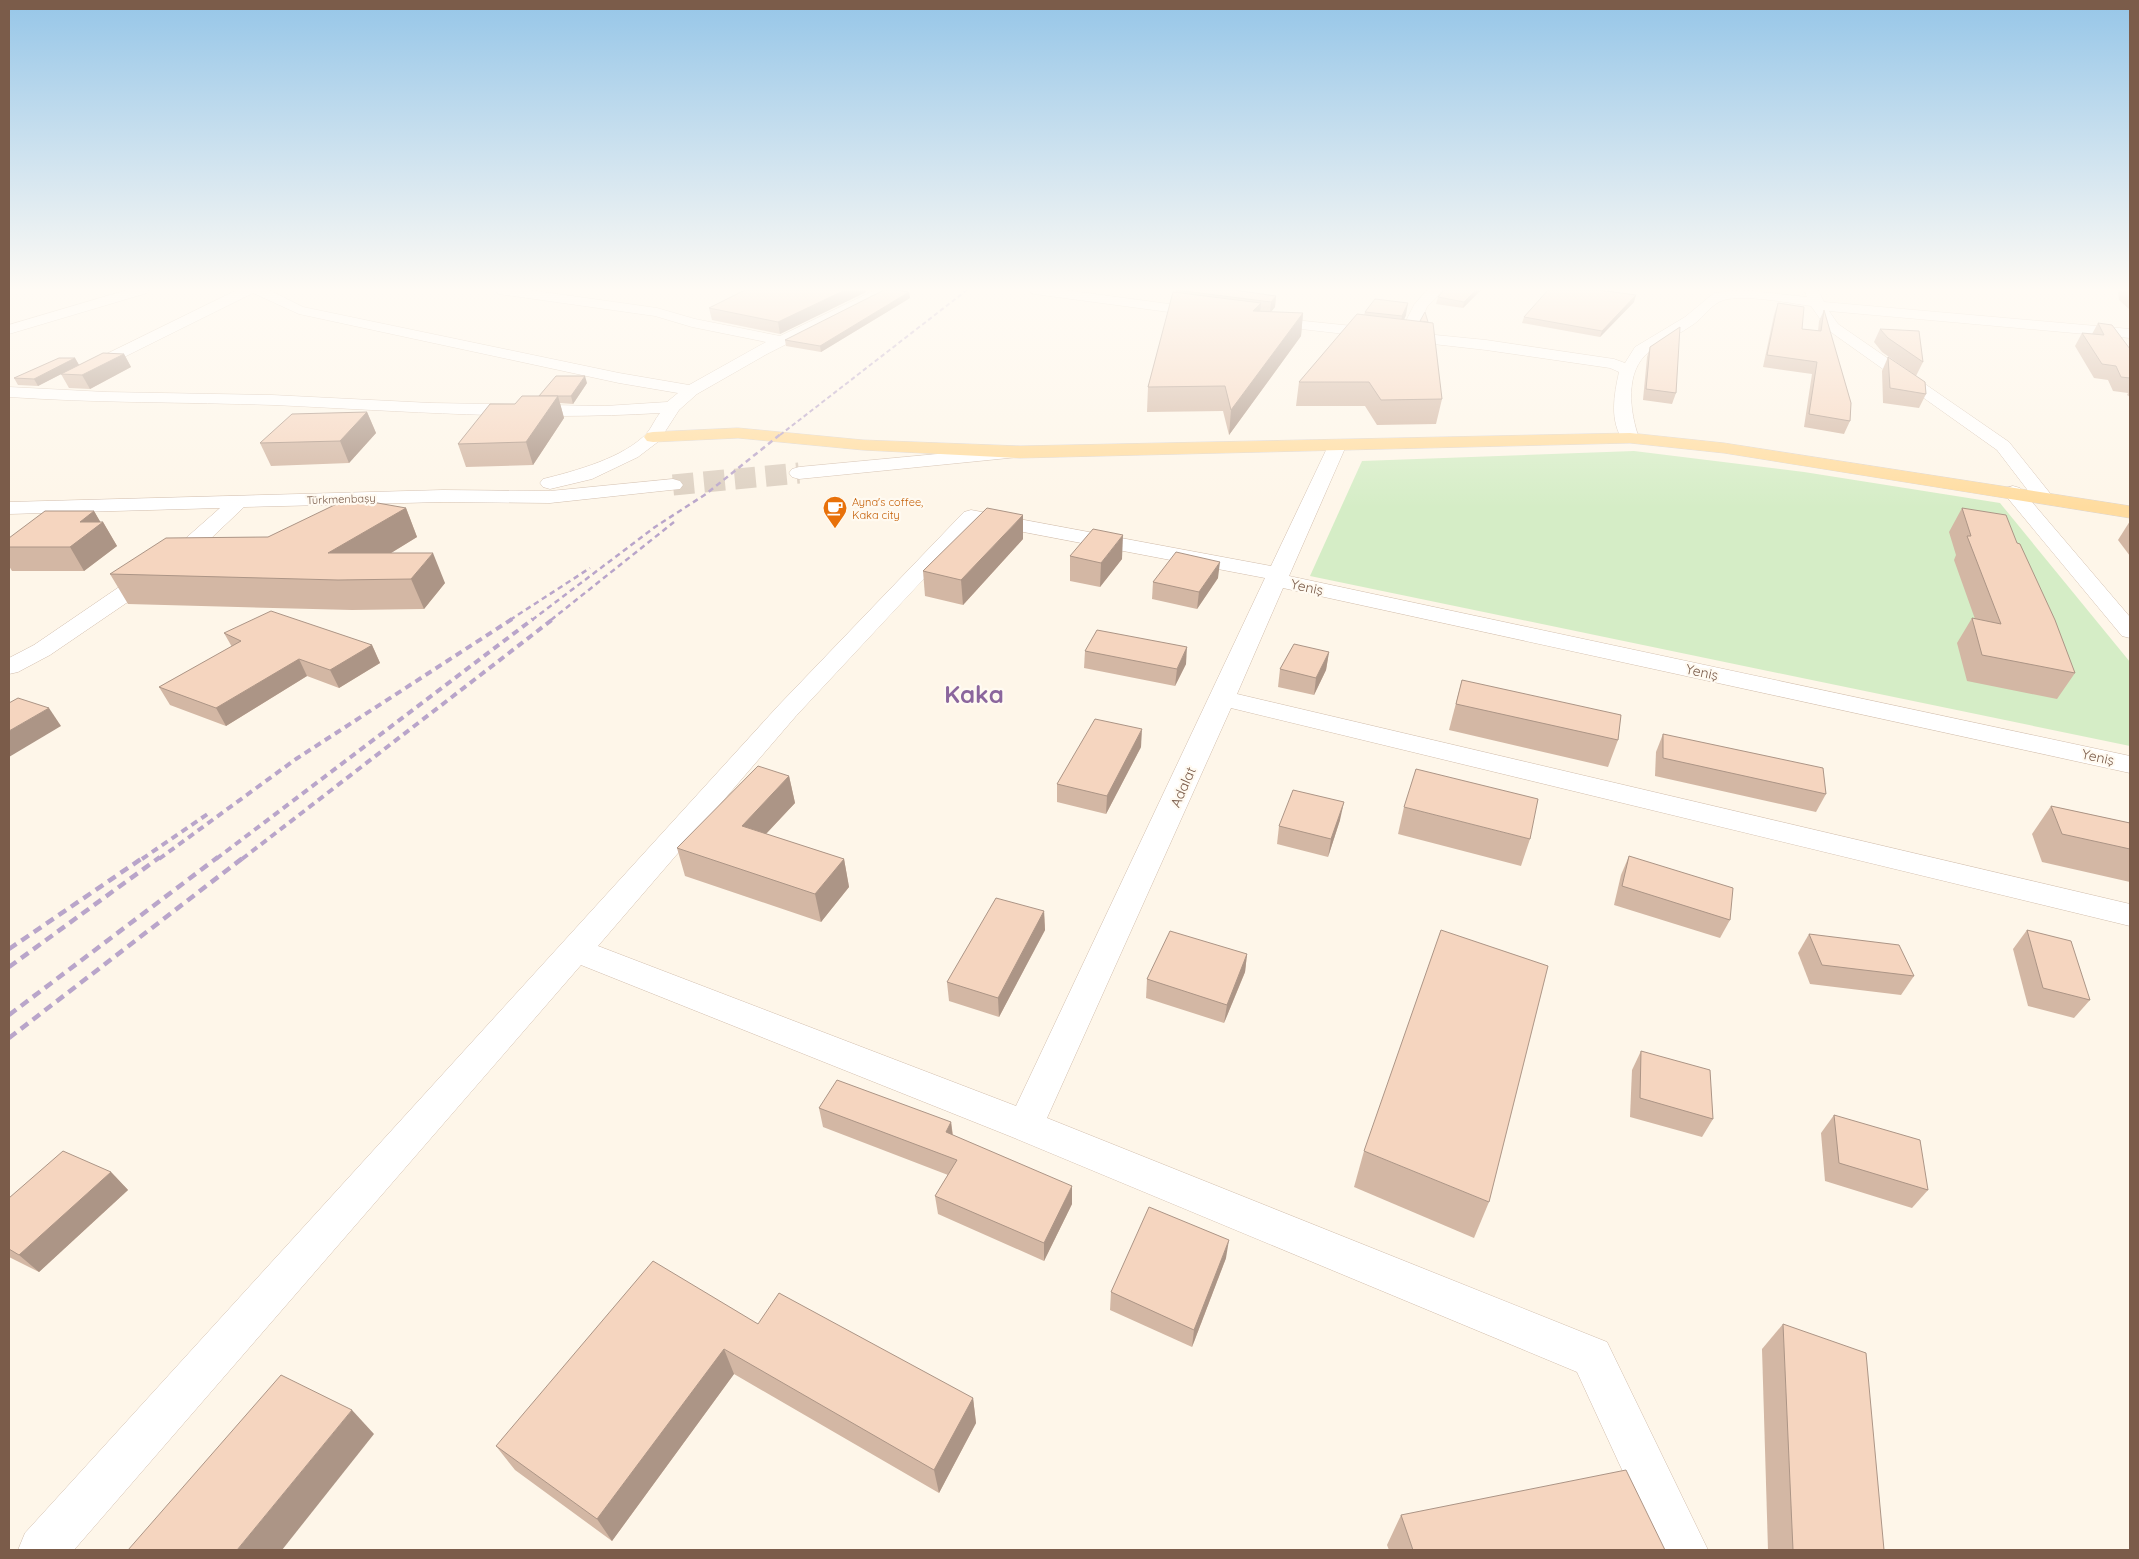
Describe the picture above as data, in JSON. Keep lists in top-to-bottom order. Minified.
{"streets":{"street":["Türkmenbaşy","Yeniş","Adalat"]},"crossings":[["Yeniş","Adalat"]],"districts":["Kaka"],"places":{"cafe":["Ayna's coffee, Kaka city"]}}
